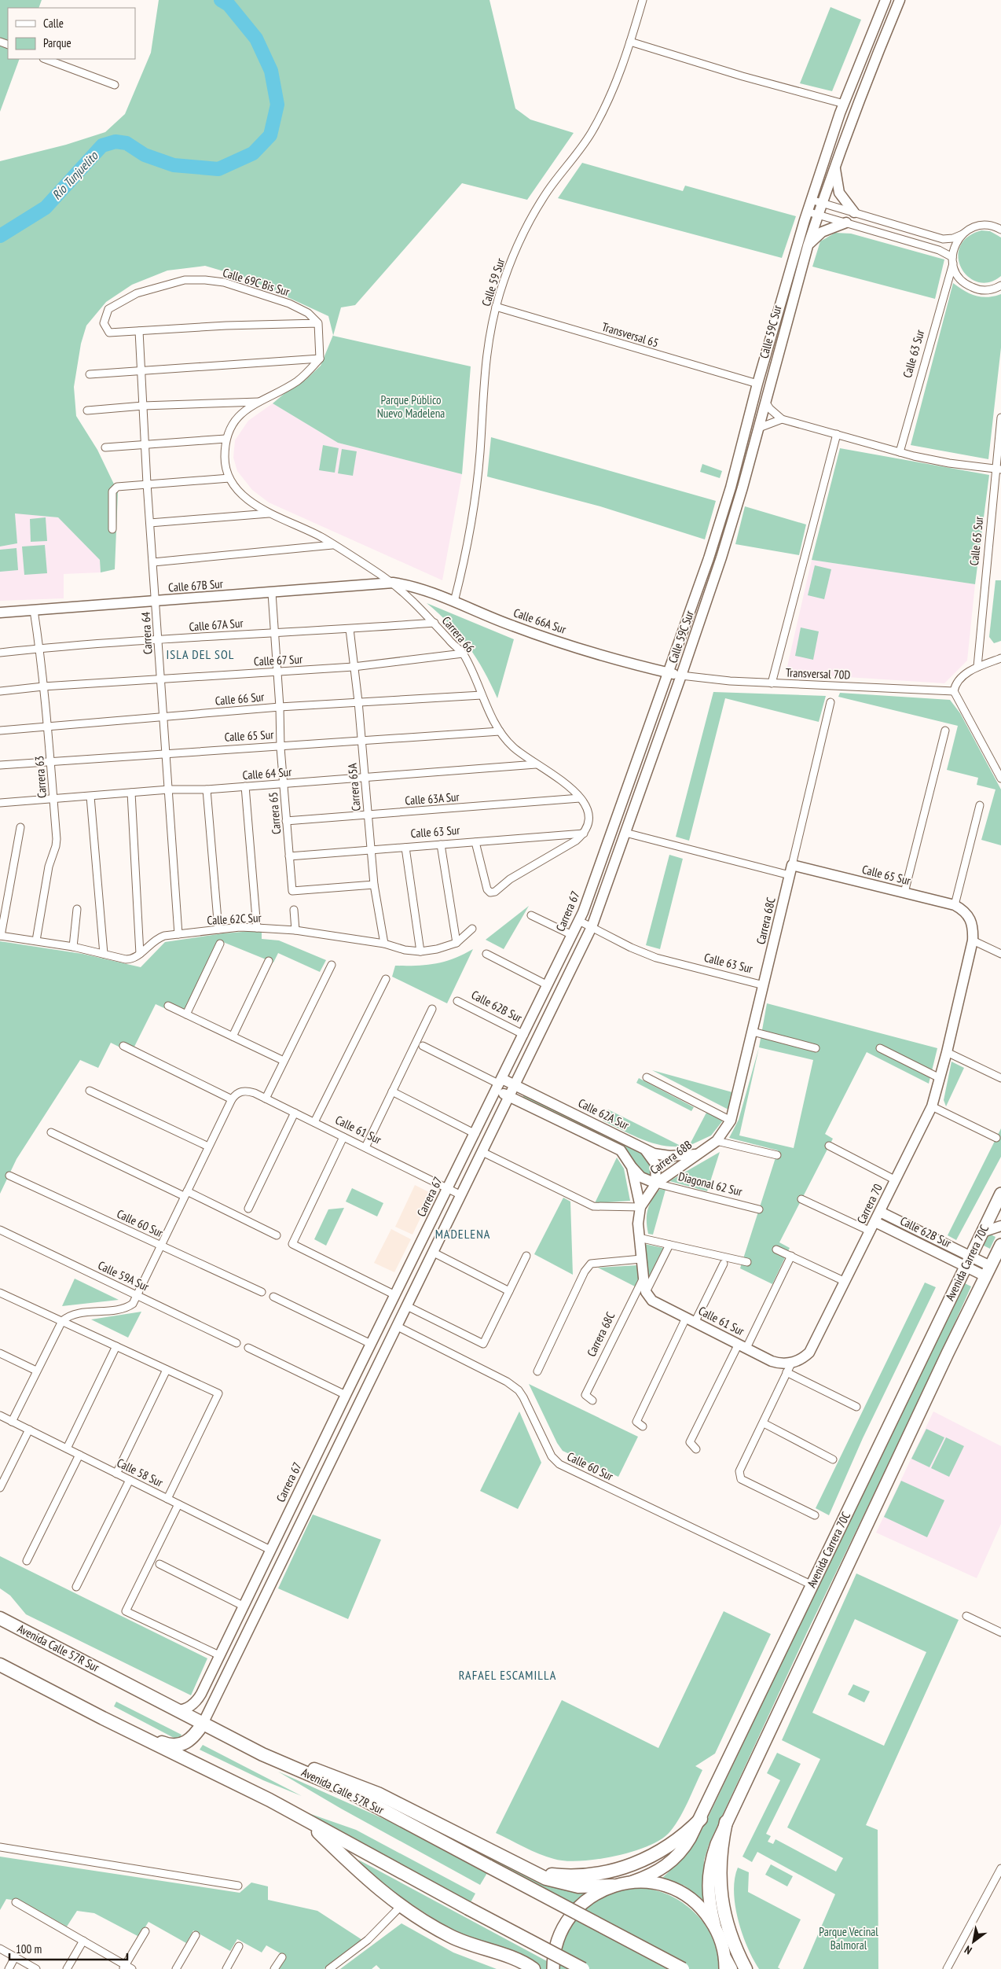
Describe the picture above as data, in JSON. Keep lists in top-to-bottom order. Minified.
{"streets":{"highway":["Avenida Calle 57R Sur"],"main road":["Avenida Carrera 70C"],"street":["Calle 69C Bis Sur","Calle 59 Sur","Calle 59C Sur","Transversal 65","Calle 63 Sur","Calle 65 Sur","Calle 67B Sur","Calle 66A Sur","Calle 67A Sur","Carrera 64","Carrera 66","Calle 67 Sur","Transversal 70D","Calle 66 Sur","Calle 64 Sur","Carrera 63","Carrera 65A","Calle 63A Sur","Carrera 65","Carrera 67","Calle 62C Sur","Carrera 68C","Calle 62B Sur","Calle 62A Sur","Calle 61 Sur","Carrera 68B","Diagonal 62 Sur","Carrera 70","Calle 60 Sur","Calle 59A Sur","Calle 58 Sur"]},"crossings":[["Calle 69C Bis Sur","Carrera 64"],["Calle 59 Sur","Transversal 65"],["Calle 59 Sur","Calle 66A Sur"],["Calle 59C Sur","Transversal 65"],["Calle 59C Sur","Calle 66A Sur"],["Calle 59C Sur","Transversal 70D"],["Calle 59C Sur","Carrera 67"],["Calle 63 Sur","Carrera 66"],["Calle 63 Sur","Carrera 65A"],["Calle 63 Sur","Carrera 65"],["Calle 63 Sur","Carrera 67"],["Calle 63 Sur","Carrera 68C"],["Calle 65 Sur","Carrera 64"],["Calle 65 Sur","Carrera 66"],["Calle 65 Sur","Carrera 63"],["Calle 65 Sur","Carrera 65A"],["Calle 65 Sur","Carrera 65"],["Calle 65 Sur","Carrera 68C"],["Calle 65 Sur","Carrera 70"],["Calle 67B Sur","Calle 66A Sur"],["Calle 67B Sur","Carrera 64"],["Calle 67B Sur","Carrera 66"],["Calle 67B Sur","Carrera 63"],["Calle 67B Sur","Carrera 65"],["Calle 66A Sur","Carrera 66"],["Calle 66A Sur","Transversal 70D"],["Calle 66A Sur","Carrera 67"],["Calle 67A Sur","Carrera 64"],["Calle 67A Sur","Carrera 66"],["Calle 67A Sur","Carrera 63"],["Calle 67A Sur","Carrera 65A"],["Calle 67A Sur","Carrera 65"],["Carrera 64","Calle 67 Sur"],["Carrera 64","Calle 66 Sur"],["Carrera 64","Calle 64 Sur"],["Carrera 64","Calle 62C Sur"],["Carrera 66","Calle 67 Sur"],["Carrera 66","Calle 66 Sur"],["Carrera 66","Calle 64 Sur"],["Carrera 66","Calle 63A Sur"],["Calle 67 Sur","Carrera 63"],["Calle 67 Sur","Carrera 65A"],["Calle 67 Sur","Carrera 65"],["Calle 66 Sur","Carrera 63"],["Calle 66 Sur","Carrera 65A"],["Calle 66 Sur","Carrera 65"],["Calle 64 Sur","Carrera 63"],["Calle 64 Sur","Carrera 65A"],["Calle 64 Sur","Carrera 65"],["Carrera 63","Calle 62C Sur"],["Carrera 65A","Calle 63A Sur"],["Carrera 65A","Carrera 65"],["Carrera 65A","Calle 62C Sur"],["Calle 63A Sur","Carrera 65"],["Carrera 67","Calle 62B Sur"],["Carrera 67","Calle 62A Sur"],["Carrera 67","Calle 61 Sur"],["Carrera 67","Calle 58 Sur"],["Carrera 67","Avenida Calle 57R Sur"],["Carrera 68C","Carrera 68B"],["Calle 62B Sur","Carrera 70"],["Calle 62B Sur","Avenida Carrera 70C"],["Calle 62A Sur","Carrera 68B"],["Calle 62A Sur","Diagonal 62 Sur"],["Calle 61 Sur","Carrera 68B"],["Calle 61 Sur","Carrera 70"],["Carrera 68B","Diagonal 62 Sur"],["Calle 60 Sur","Avenida Carrera 70C"]],"districts":["ISLA DEL SOL","MADELENA","RAFAEL ESCAMILLA"],"water":["Río Tunjuelito"],"parks":["Parque Público Nuevo Madelena","Parque Vecinal Balmoral"],"legend":["Calle","Parque"],"scale_bar":"100 m","north":"bottom left"}
